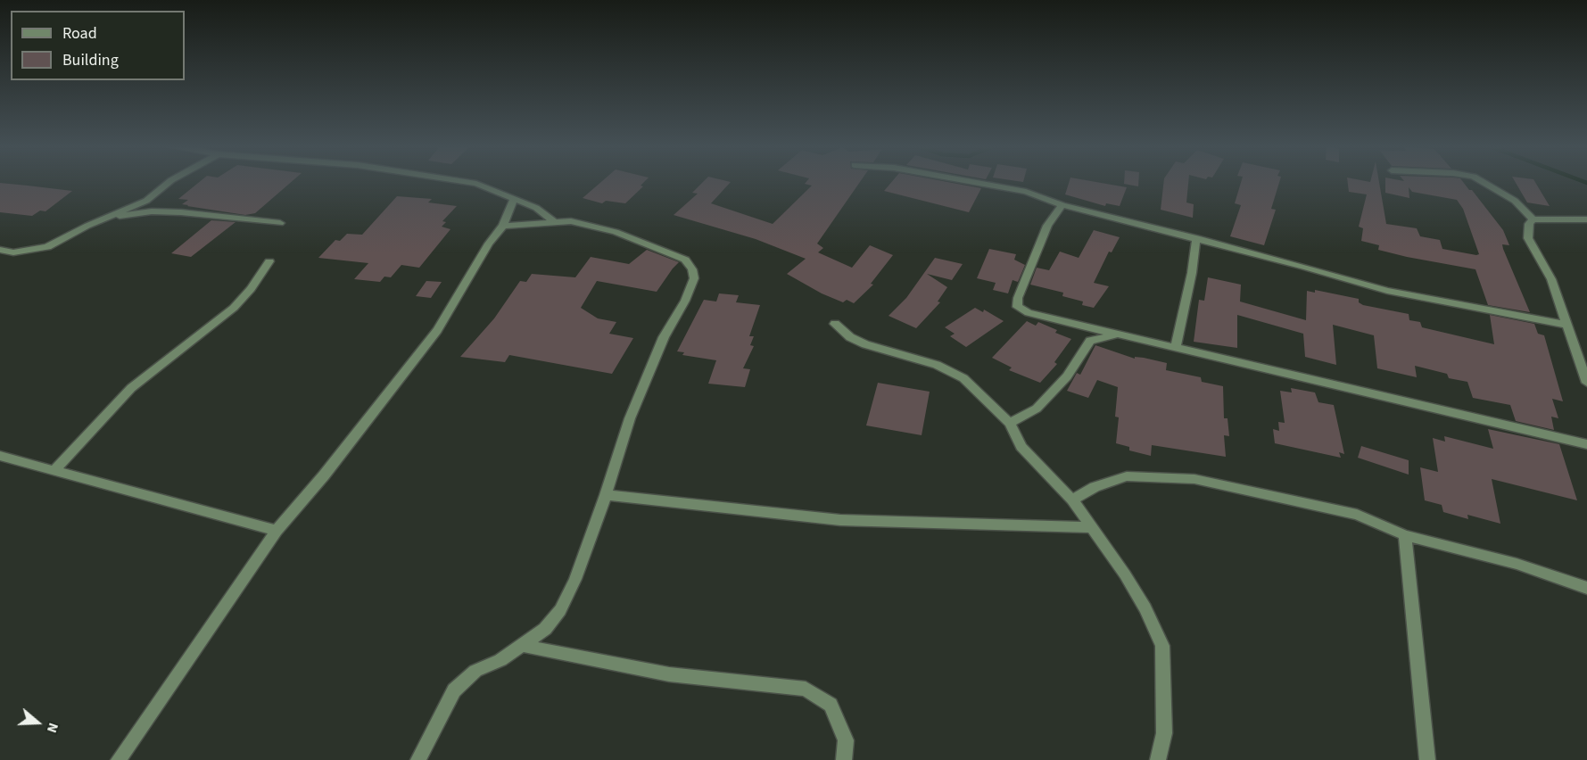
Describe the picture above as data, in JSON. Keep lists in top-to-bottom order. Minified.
{"legend":["Road","Building"],"north":"right"}
